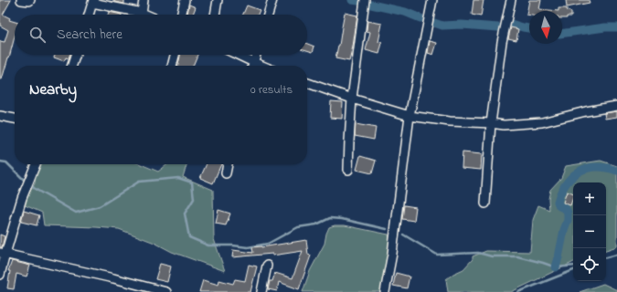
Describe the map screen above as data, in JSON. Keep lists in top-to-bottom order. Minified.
{"north":"bottom","page":{"search":"Search here","heading":["Nearby","0 results"],"map_buttons":["+","−"]}}
